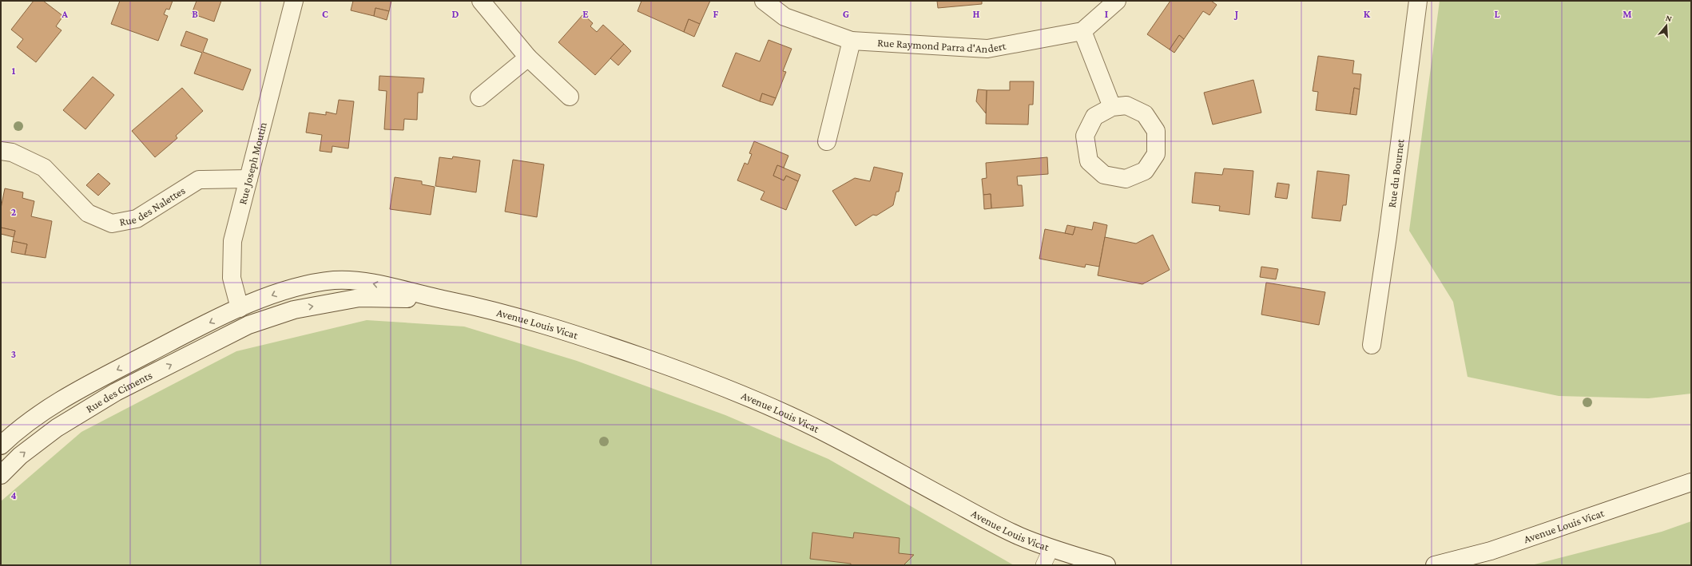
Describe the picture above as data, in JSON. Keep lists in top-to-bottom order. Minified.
{"streets":{"street":["Rue Raymond Parra d'Andert","Rue Joseph Moutin","Rue du Bournet","Rue des Nalettes","Avenue Louis Vicat","Rue des Ciments"]},"crossings":[["Rue Joseph Moutin","Rue des Nalettes"],["Rue Joseph Moutin","Avenue Louis Vicat"],["Rue Joseph Moutin","Rue des Ciments"],["Avenue Louis Vicat","Rue des Ciments"]],"north":"top","grid":{"columns":["A","B","C","D","E","F","G","H","I","J","K","L","M"],"rows":["1","2","3","4"]}}
